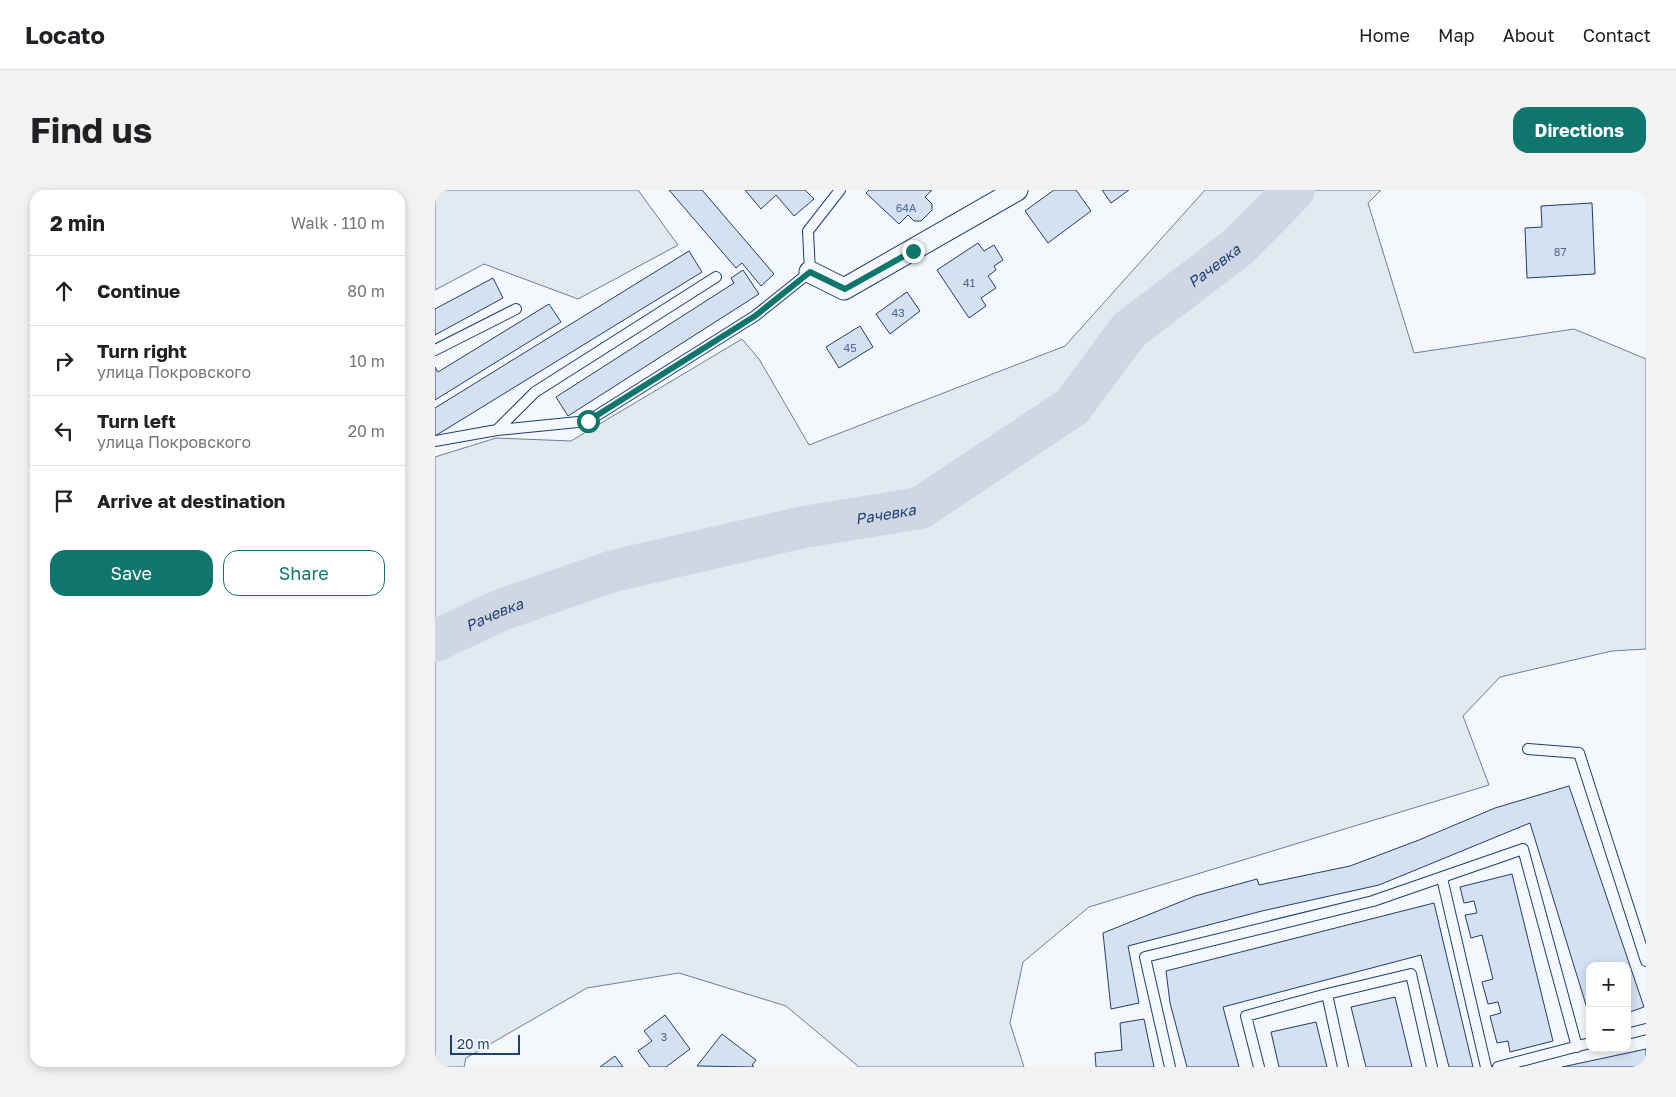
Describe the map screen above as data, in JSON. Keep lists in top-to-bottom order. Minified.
{"water":["Рачевка"],"house_numbers":["64А","87","41","43","45","3"],"scale_bar":"20 m","page":{"header":"Locato","nav":["Home","Map","About","Contact"],"buttons":["Directions",["Save","Share"]],"title":"Find us","heading":["2 min","Walk · 110 m"],"list":[["Continue","80 m"],["Turn right","улица Покровского","10 m"],["Turn left","улица Покровского","20 m"],"Arrive at destination"],"map_buttons":["+","−"],"scale":"20 m"}}
